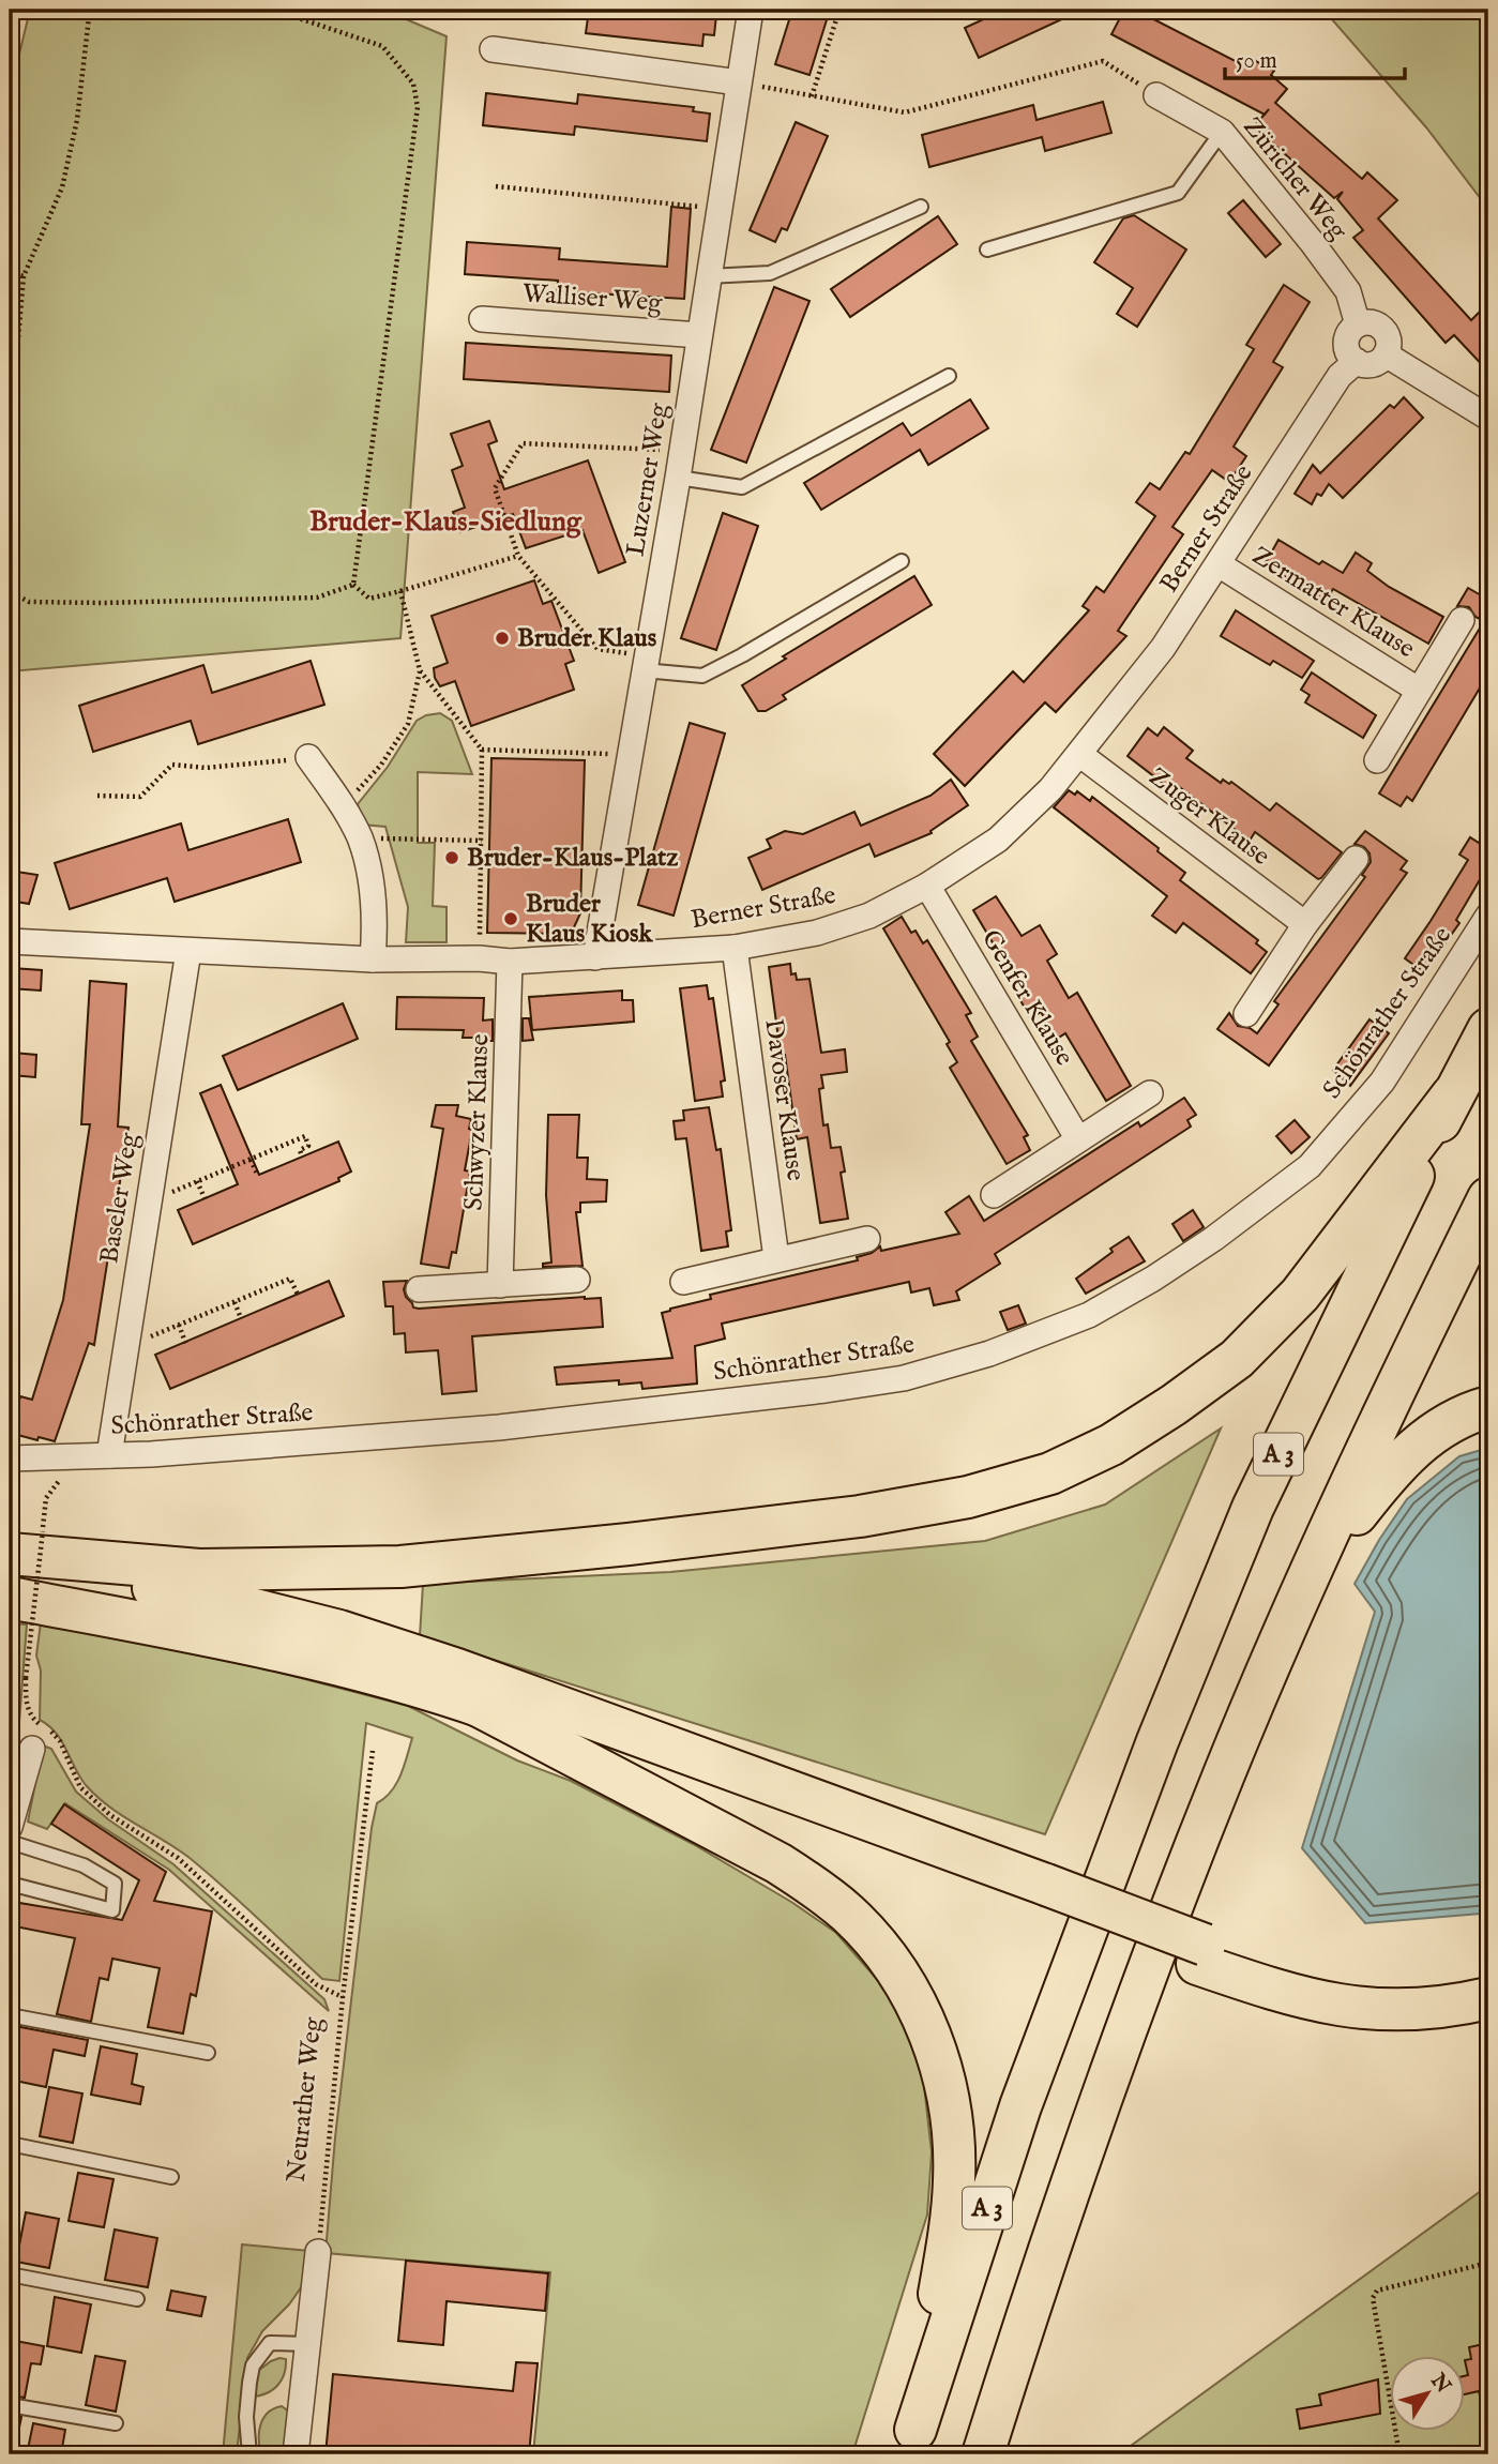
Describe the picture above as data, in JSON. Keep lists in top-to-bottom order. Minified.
{"streets":{"highway":["A 3"],"street":["Züricher Weg","Walliser Weg","Luzerner Weg","Berner Straße","Zermatter Klause","Zuger Klause","Genfer Klause","Schönrather Straße","Davoser Klause","Schwyzer Klause","Baseler Weg"],"path":["Neurather Weg"]},"crossings":[["Züricher Weg","Berner Straße"],["Walliser Weg","Luzerner Weg"],["Luzerner Weg","Berner Straße"],["Berner Straße","Zermatter Klause"],["Berner Straße","Zuger Klause"],["Berner Straße","Genfer Klause"],["Berner Straße","Davoser Klause"],["Berner Straße","Schwyzer Klause"],["Berner Straße","Baseler Weg"],["Schönrather Straße","Baseler Weg"]],"districts":["Bruder-Klaus-Siedlung"],"places":["Bruder Klaus","Bruder-Klaus-Platz","Bruder Klaus Kiosk"],"scale_bar":"50 m","north":"top right"}
